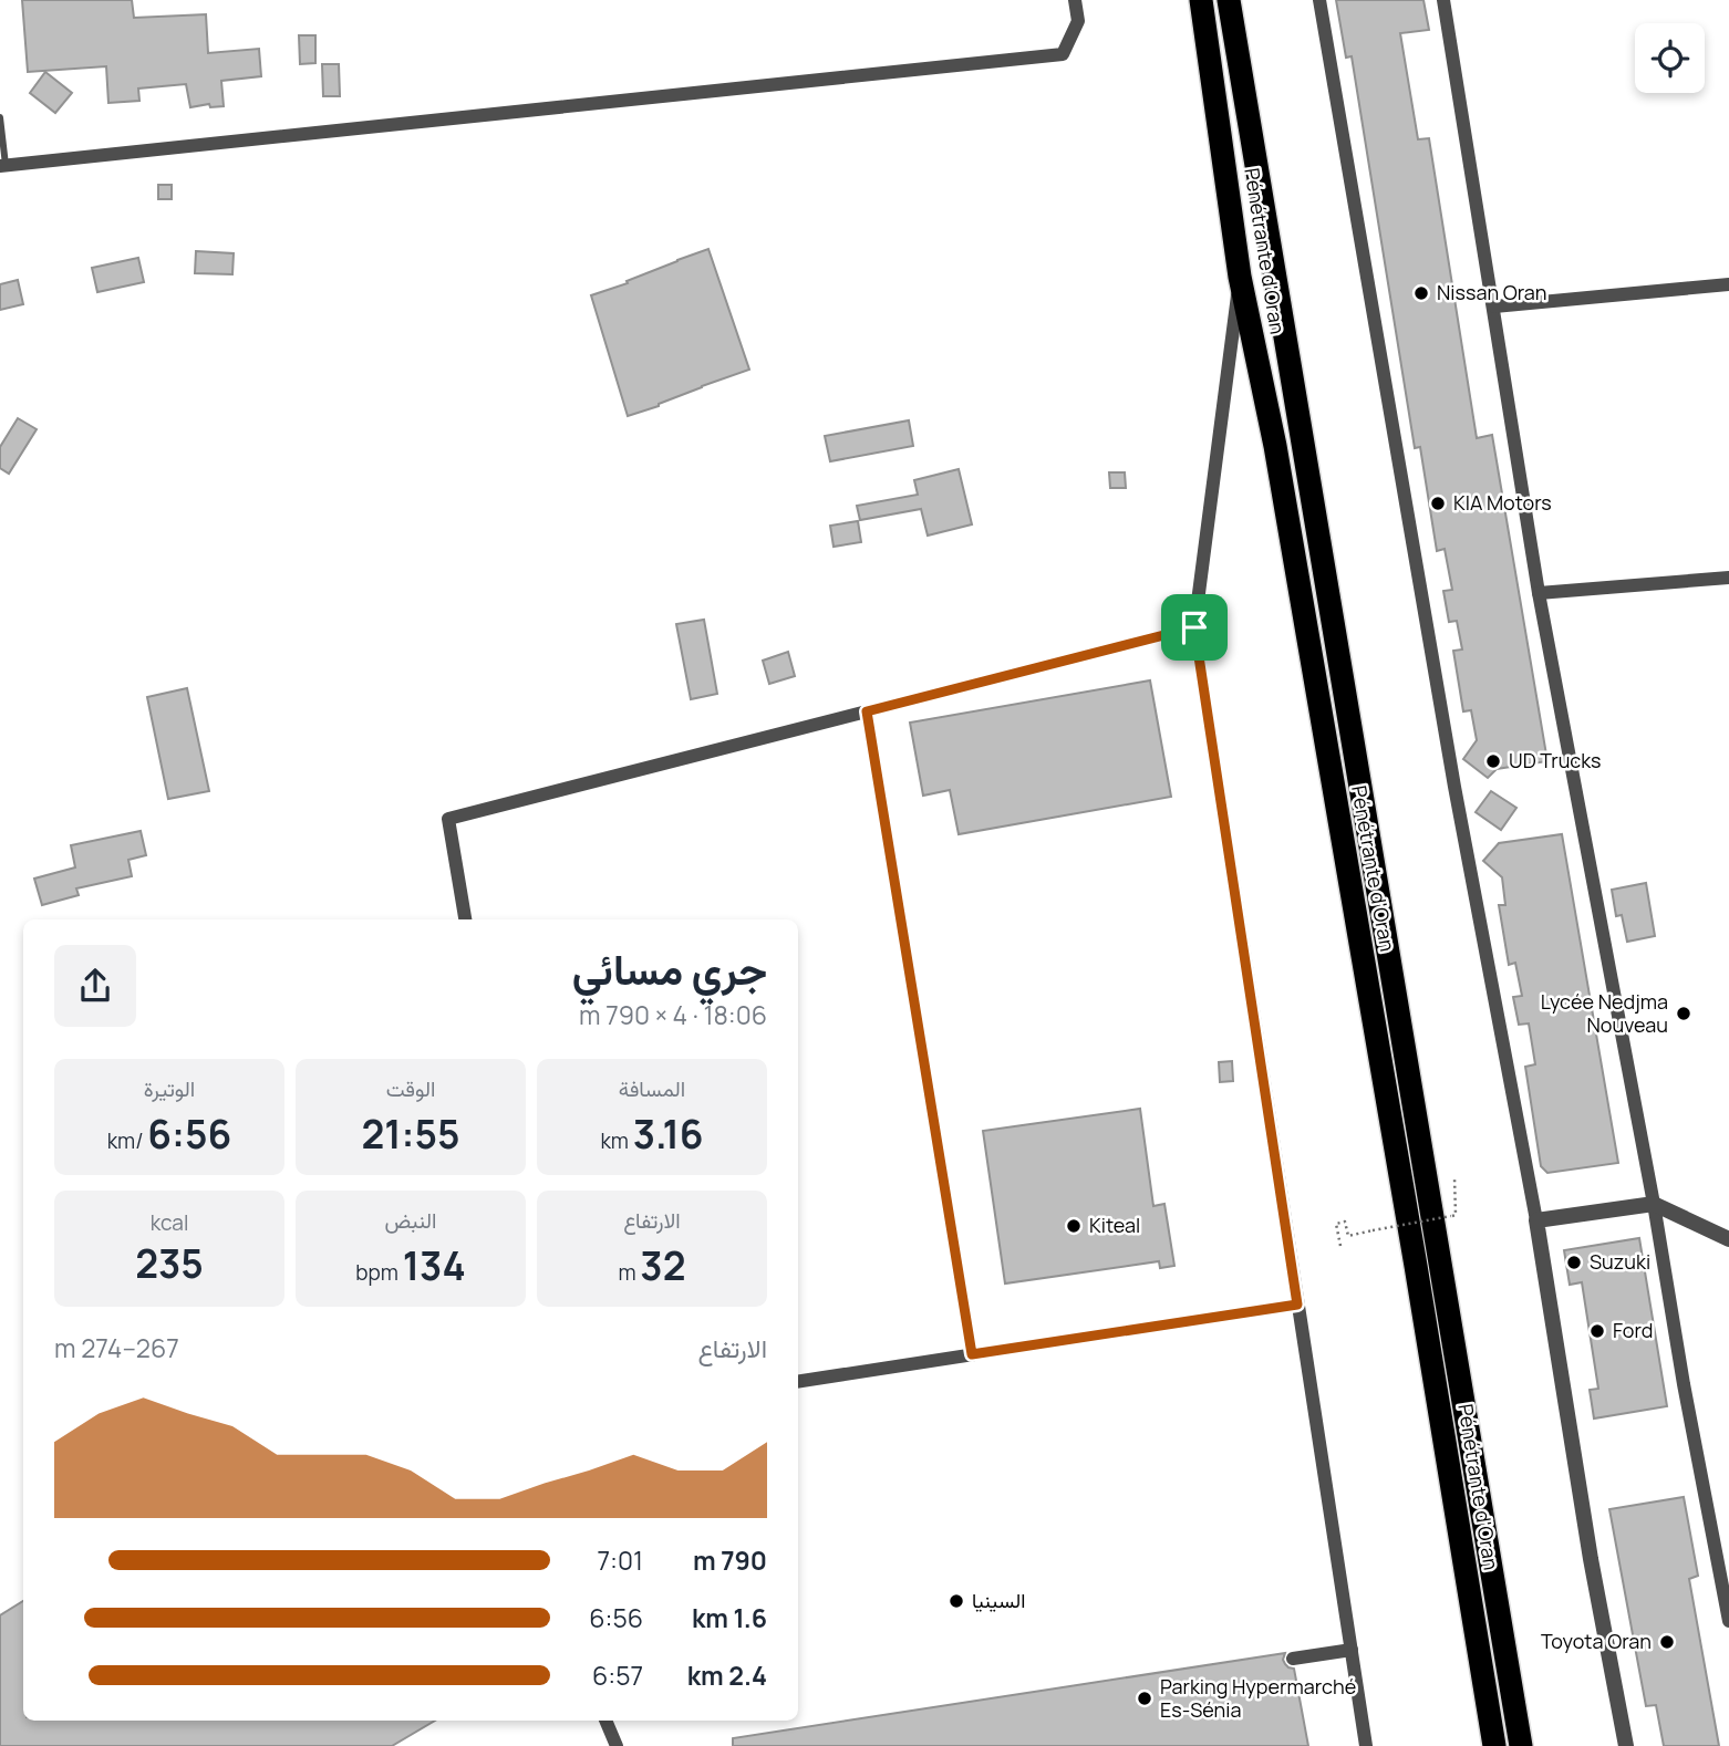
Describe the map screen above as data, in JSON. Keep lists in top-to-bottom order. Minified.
{"streets":{"highway":["Pénétrante d'Oran"]},"places":["Nissan Oran","KIA Motors","UD Trucks","Lycée Nedjma Nouveau","Kiteal","Suzuki","Ford","السينيا","Toyota Oran","Parking Hypermarché Es-Sénia"],"page":{"heading":["جري مسائي","18:06 · 4 × 790 m"],"stats":[["المسافة","3.16 km"],["الوقت","21:55"],["الوتيرة","6:56 /km"],["الارتفاع","32 m"],["النبض","134 bpm"],["kcal","235"]],"chart":["الارتفاع","267–274 m"],"list":[{"name":"790 m","note":"7:01"},{"name":"1.6 km","note":"6:56"},{"name":"2.4 km","note":"6:57"}]}}
